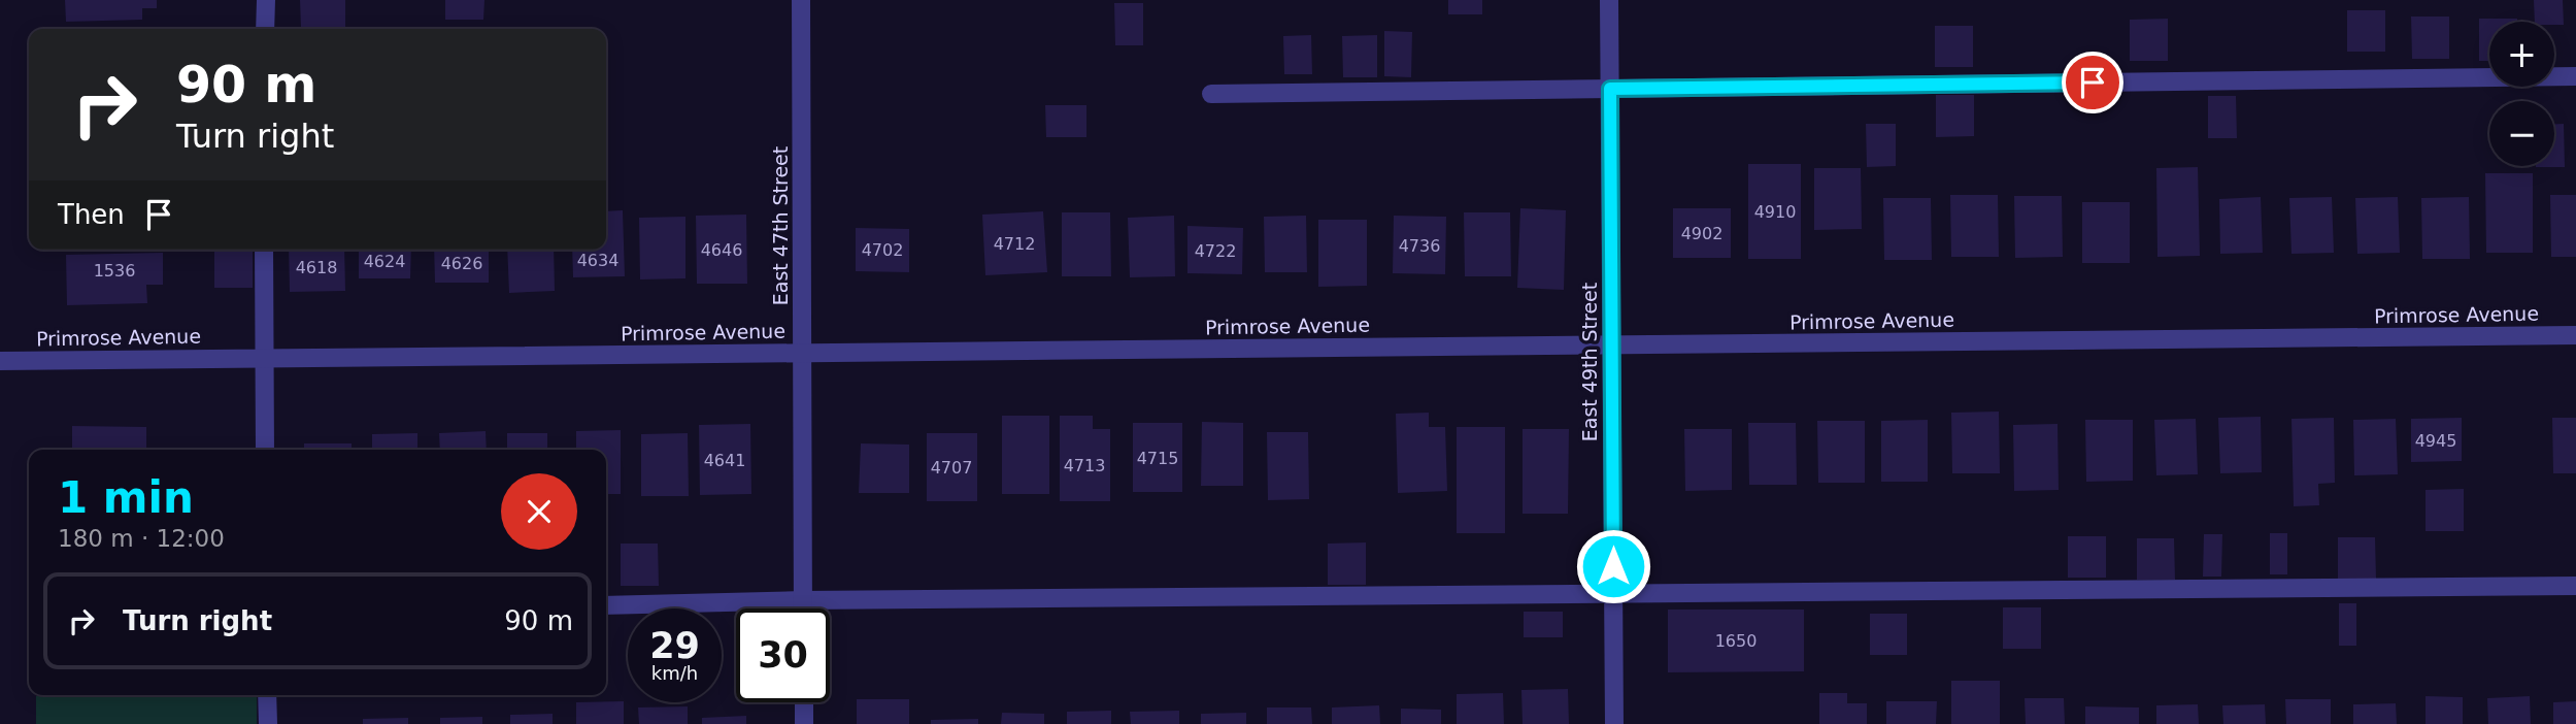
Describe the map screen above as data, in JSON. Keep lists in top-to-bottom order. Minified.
{"streets":{"street":["East 47th Street","Primrose Avenue","East 49th Street"]},"crossings":[["East 47th Street","Primrose Avenue"],["Primrose Avenue","East 49th Street"]],"house_numbers":["4910","4902","4712","4736","4646","4702","4722","4634","4624","4626","4618","1536","4945","4715","4641","4713","4707","1650"],"page":{"map_buttons":["+","−"],"turn":["90 m","Turn right"],"then":"Then","heading":["1 min","180 m · 12:00"],"list":[{"name":"Turn right","value":"90 m"}],"speed":"29 km/h","limit":"30"}}
